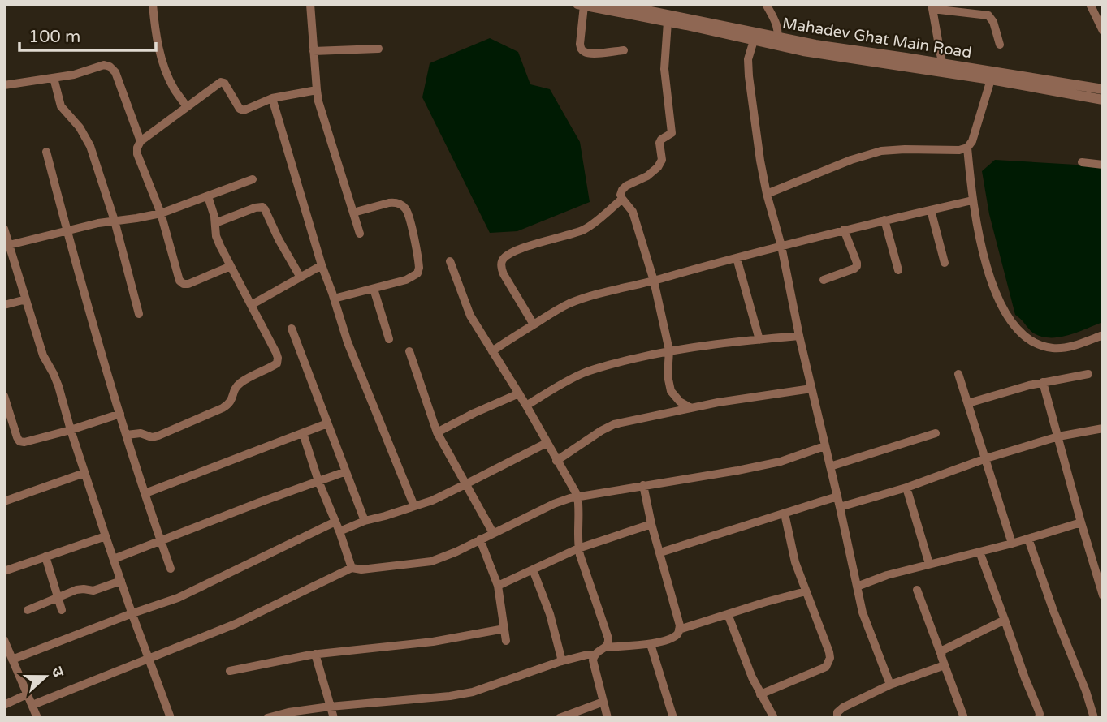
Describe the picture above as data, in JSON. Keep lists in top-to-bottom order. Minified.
{"streets":{"street":["Mahadev Ghat Main Road"]},"scale_bar":"100 m","north":"right"}
